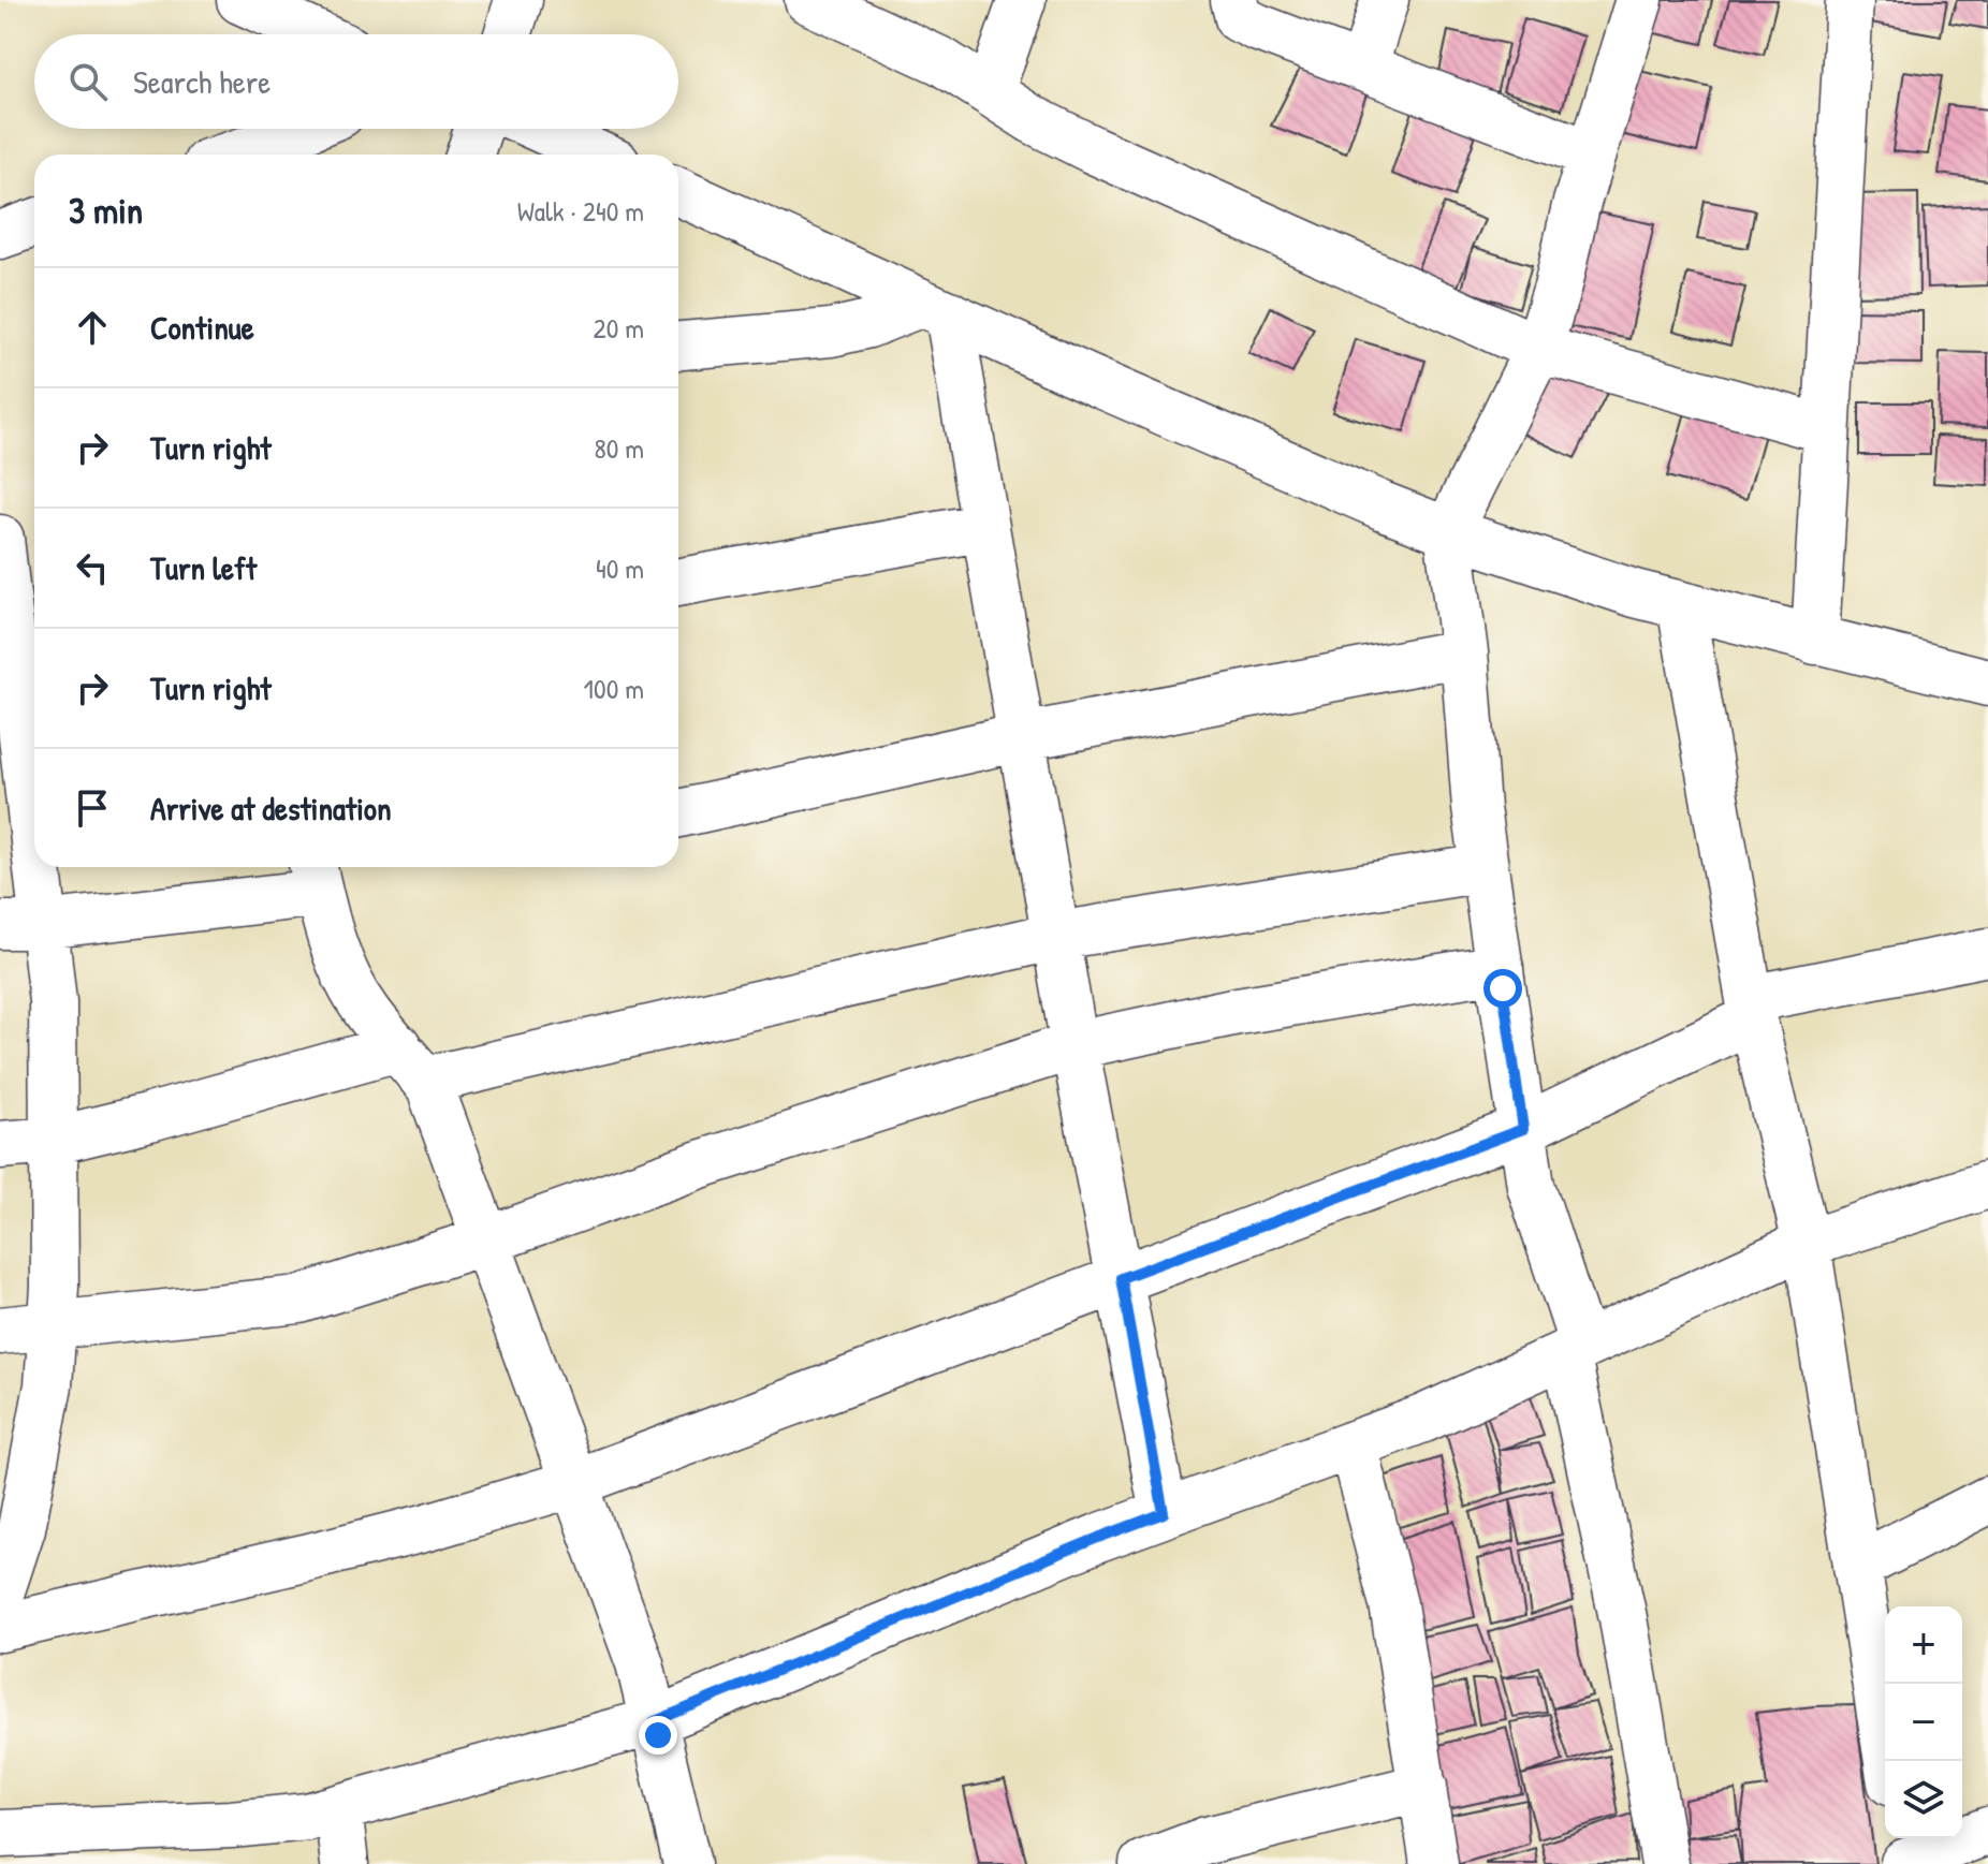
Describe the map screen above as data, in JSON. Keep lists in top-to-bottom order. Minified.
{"page":{"search":"Search here","heading":["3 min","Walk · 240 m"],"list":[["Continue","20 m"],["Turn right","80 m"],["Turn left","40 m"],["Turn right","100 m"],"Arrive at destination"],"map_buttons":["+","−"]}}
